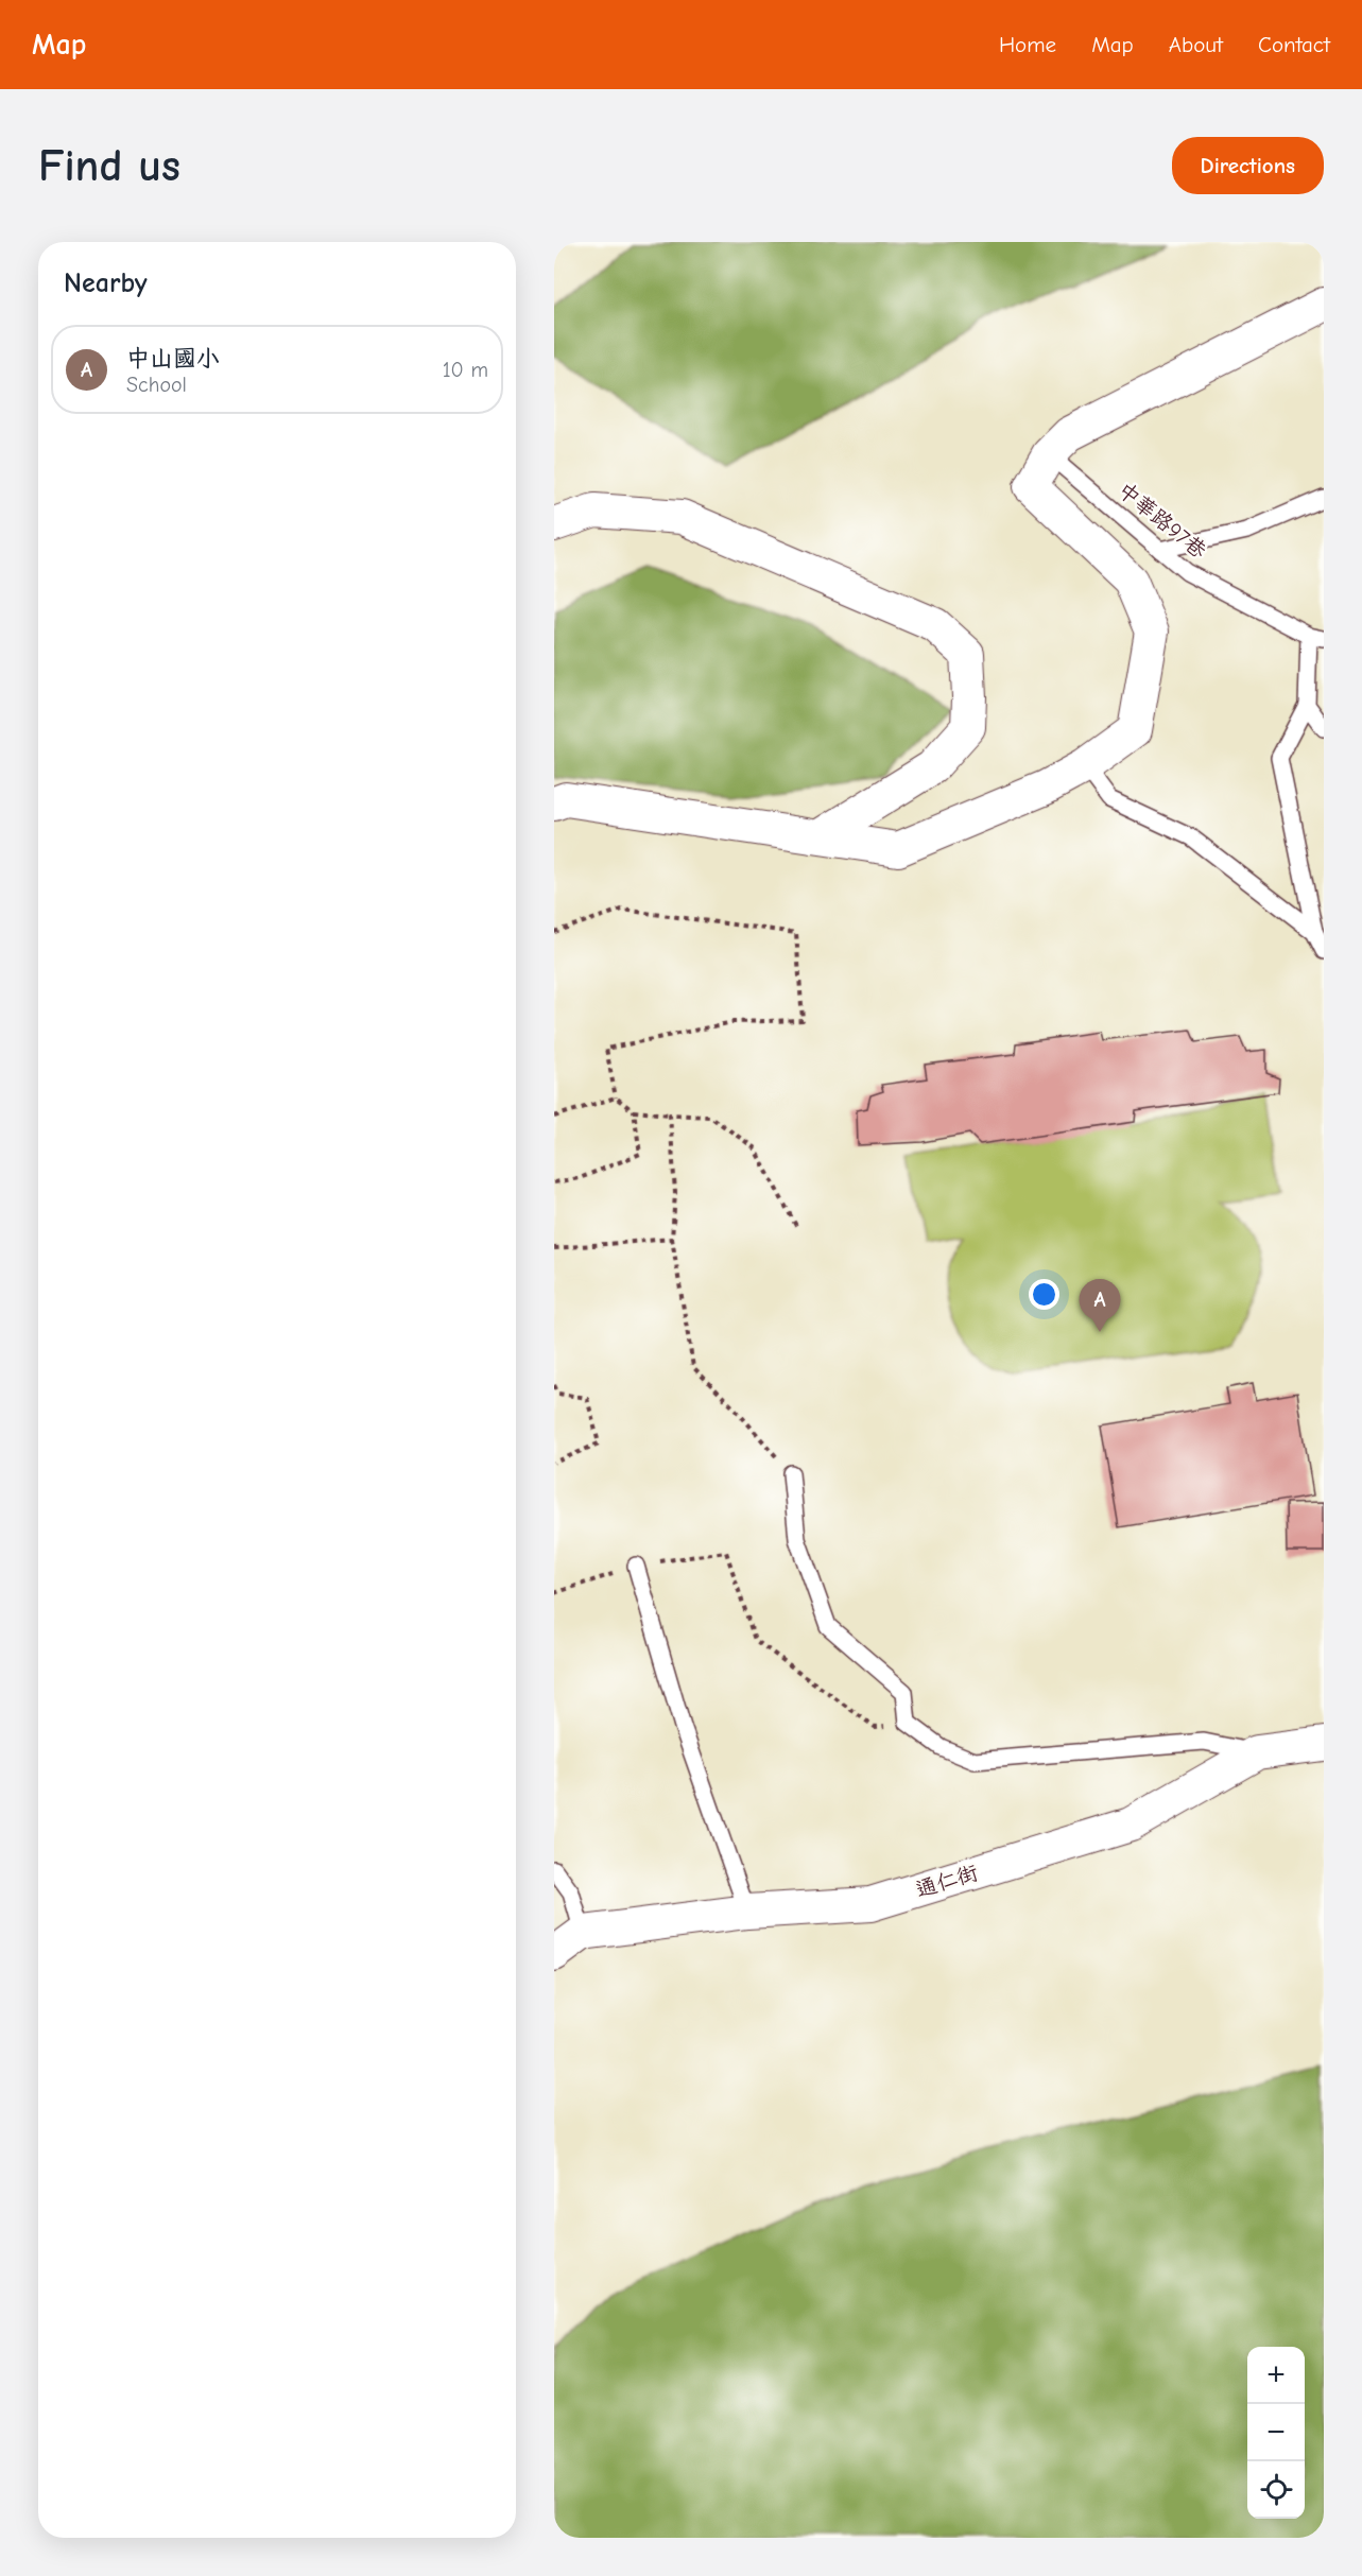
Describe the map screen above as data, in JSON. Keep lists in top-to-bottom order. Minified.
{"streets":{"street":["通仁街"],"lane":["中華路97巷"]},"page":{"header":"Map","nav":["Home","Map","About","Contact"],"buttons":"Directions","title":"Find us","heading":"Nearby","list":[{"mark":"A","name":"中山國小","note":"School","value":"10 m"}],"pins":"A","map_buttons":["+","−"]}}
